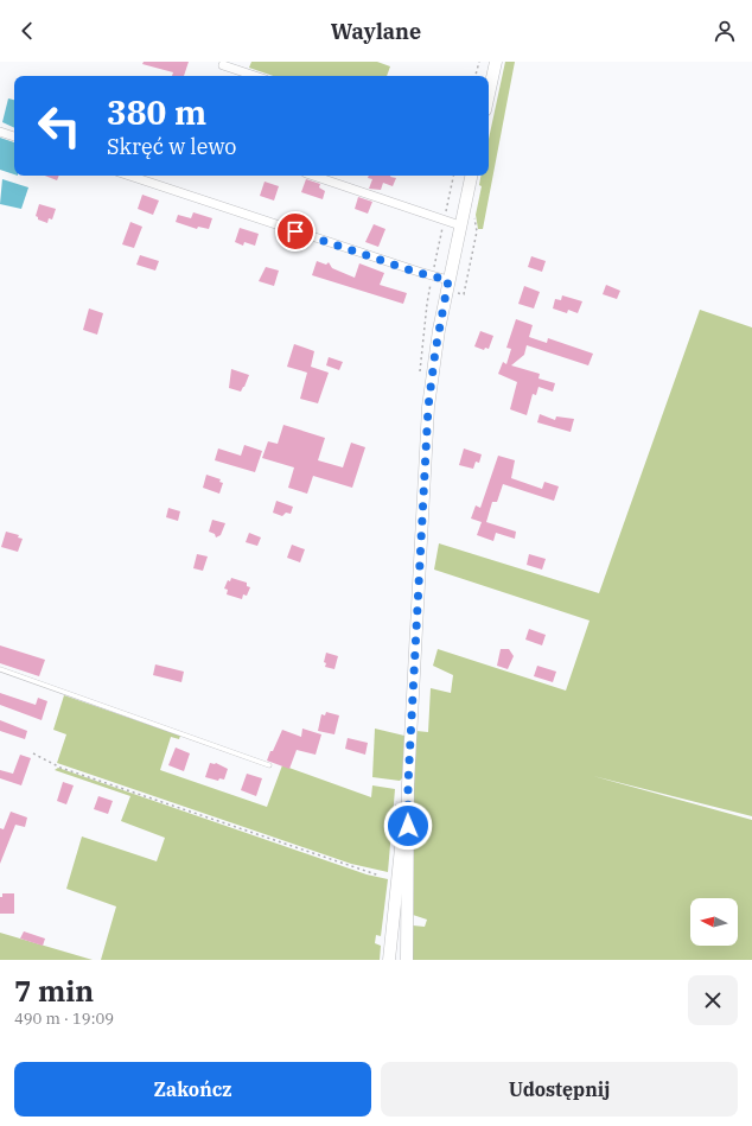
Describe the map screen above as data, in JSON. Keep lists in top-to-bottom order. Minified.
{"north":"left","page":{"header":"Waylane","turn":["380 m","Skręć w lewo"],"heading":["7 min","490 m · 19:09"],"buttons":["Zakończ","Udostępnij"]}}
